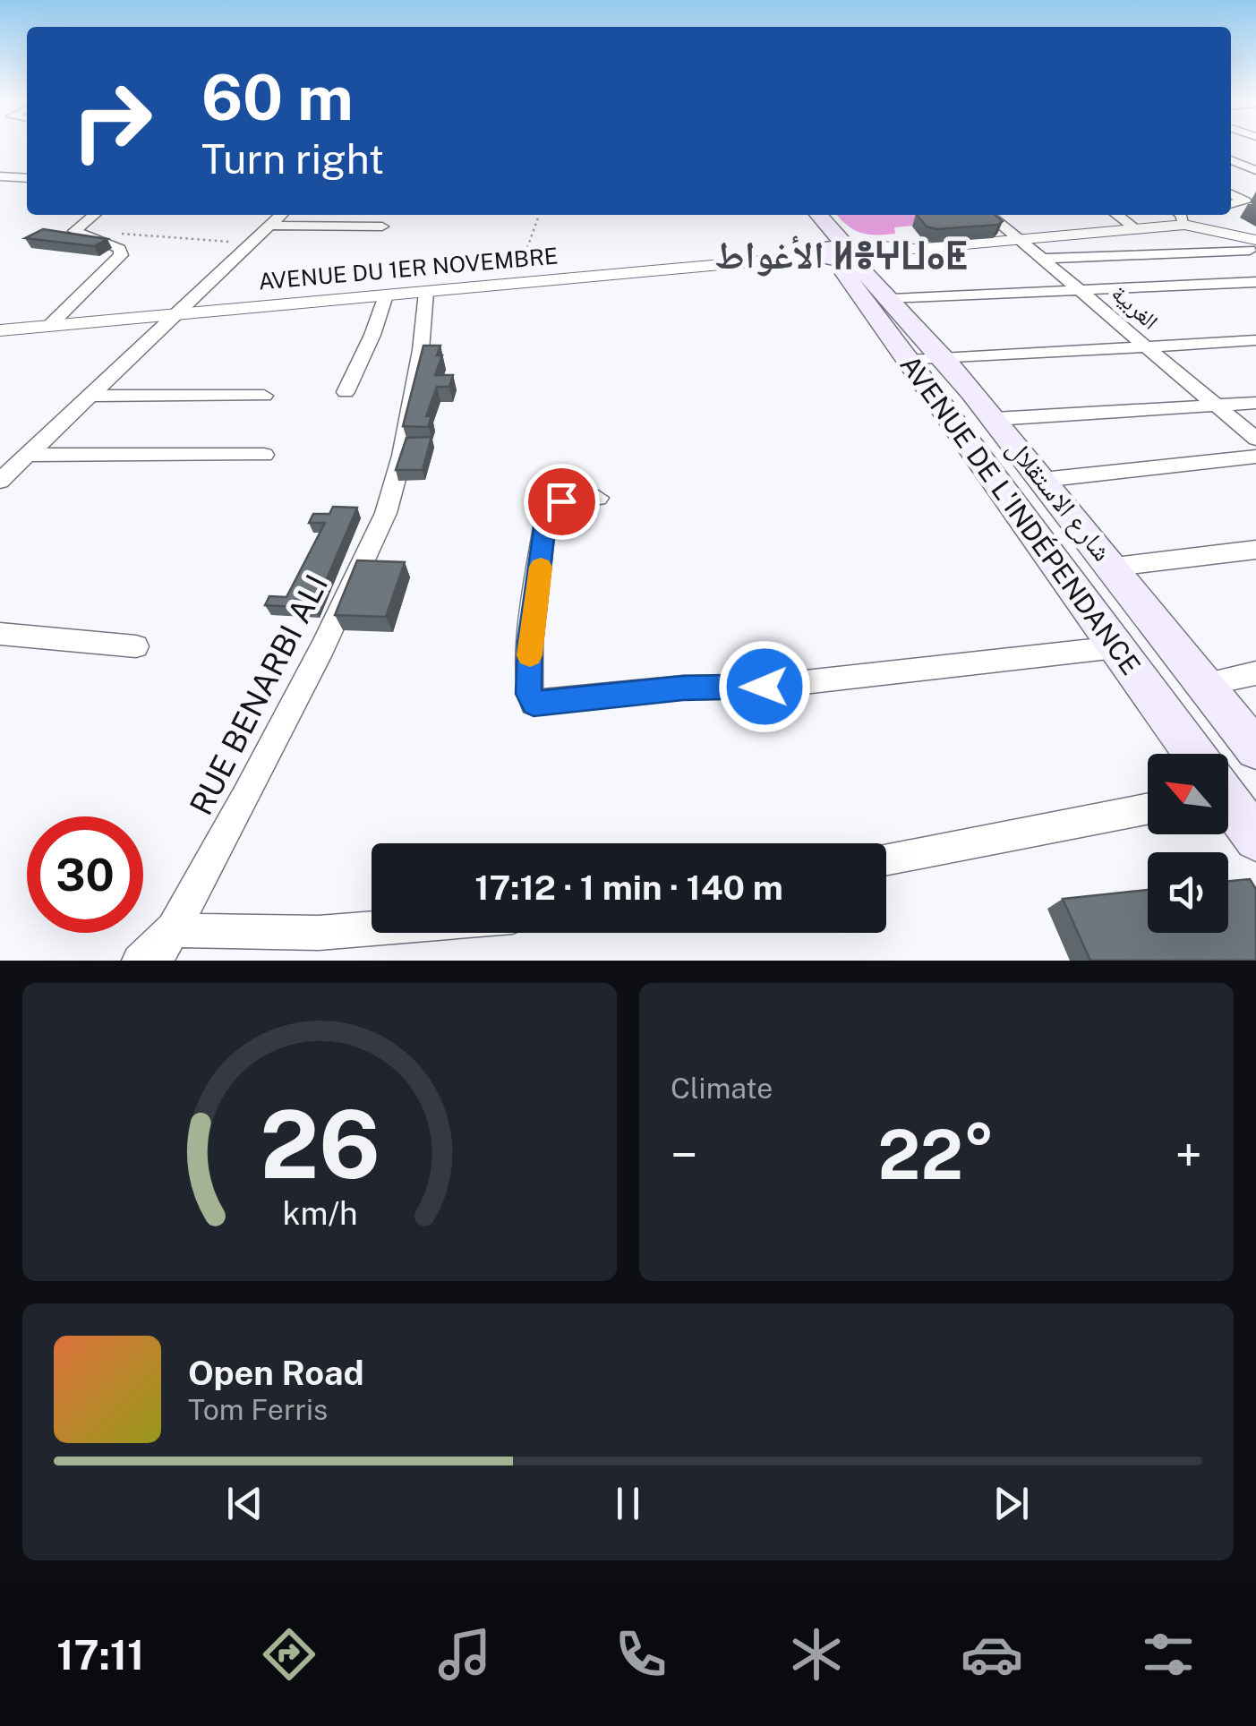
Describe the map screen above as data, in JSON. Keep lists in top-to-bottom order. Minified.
{"streets":{"main road":["شارع الاستقلال","AVENUE DE L'INDÉPENDANCE"],"street":["AVENUE DU 1ER NOVEMBRE","الغربية","RUE BENARBI ALI"]},"crossings":[["AVENUE DU 1ER NOVEMBRE","الغربية"],["AVENUE DU 1ER NOVEMBRE","شارع الاستقلال"],["AVENUE DU 1ER NOVEMBRE","AVENUE DE L'INDÉPENDANCE"],["AVENUE DU 1ER NOVEMBRE","RUE BENARBI ALI"],["شارع الاستقلال","AVENUE DE L'INDÉPENDANCE"]],"districts":["الأغواط ⵍⴻⵖⵡⴰⵟ"],"north":"top left","page":{"turn":["60 m","Turn right"],"limit":"30","trip":"17:12 · 1 min · 140 m","tile":"Climate","heat":["−","22°","+"],"song":["Open Road","Tom Ferris"],"tabs":"17:11","gauge":["26","km/h"]}}
